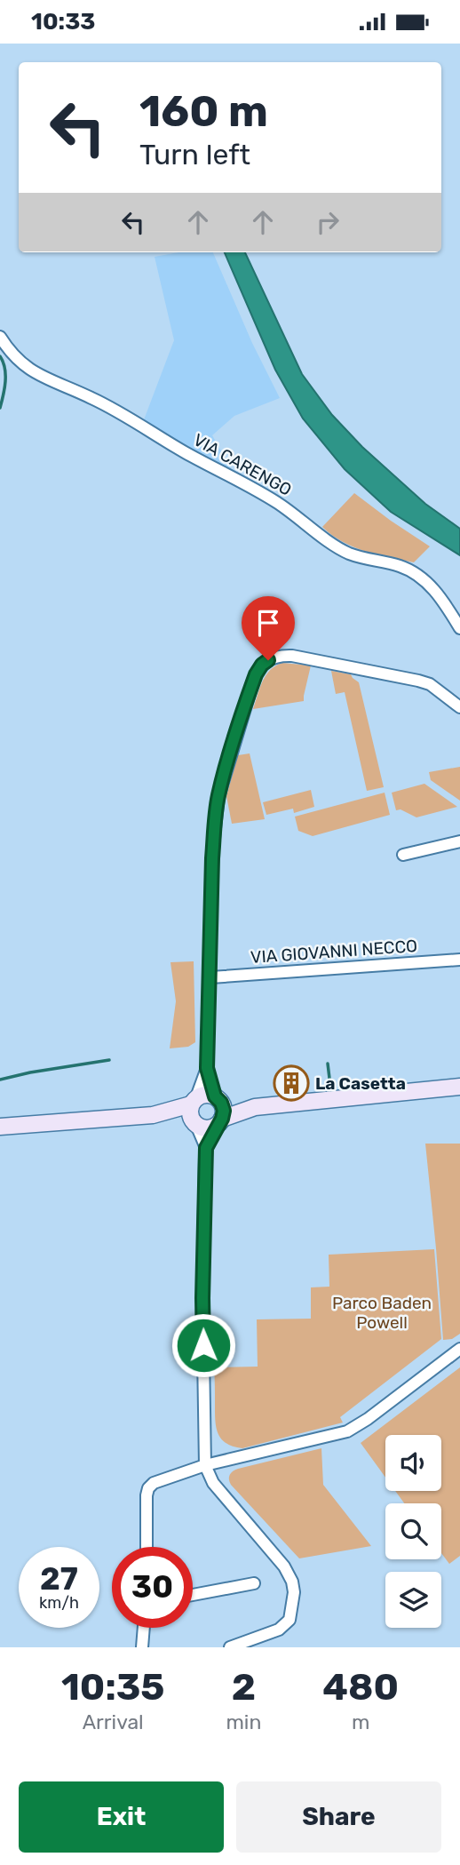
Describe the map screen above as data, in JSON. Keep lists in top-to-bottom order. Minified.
{"streets":{"street":["VIA CARENGO","VIA GIOVANNI NECCO"]},"parks":["Parco Baden Powell"],"places":{"building":["La Casetta"]},"page":{"status":"10:33","turn":["160 m","Turn left"],"speed":"27 km/h","limit":"30","eta":["10:35","Arrival","2","min","480","m"],"buttons":["Exit","Share"]}}
